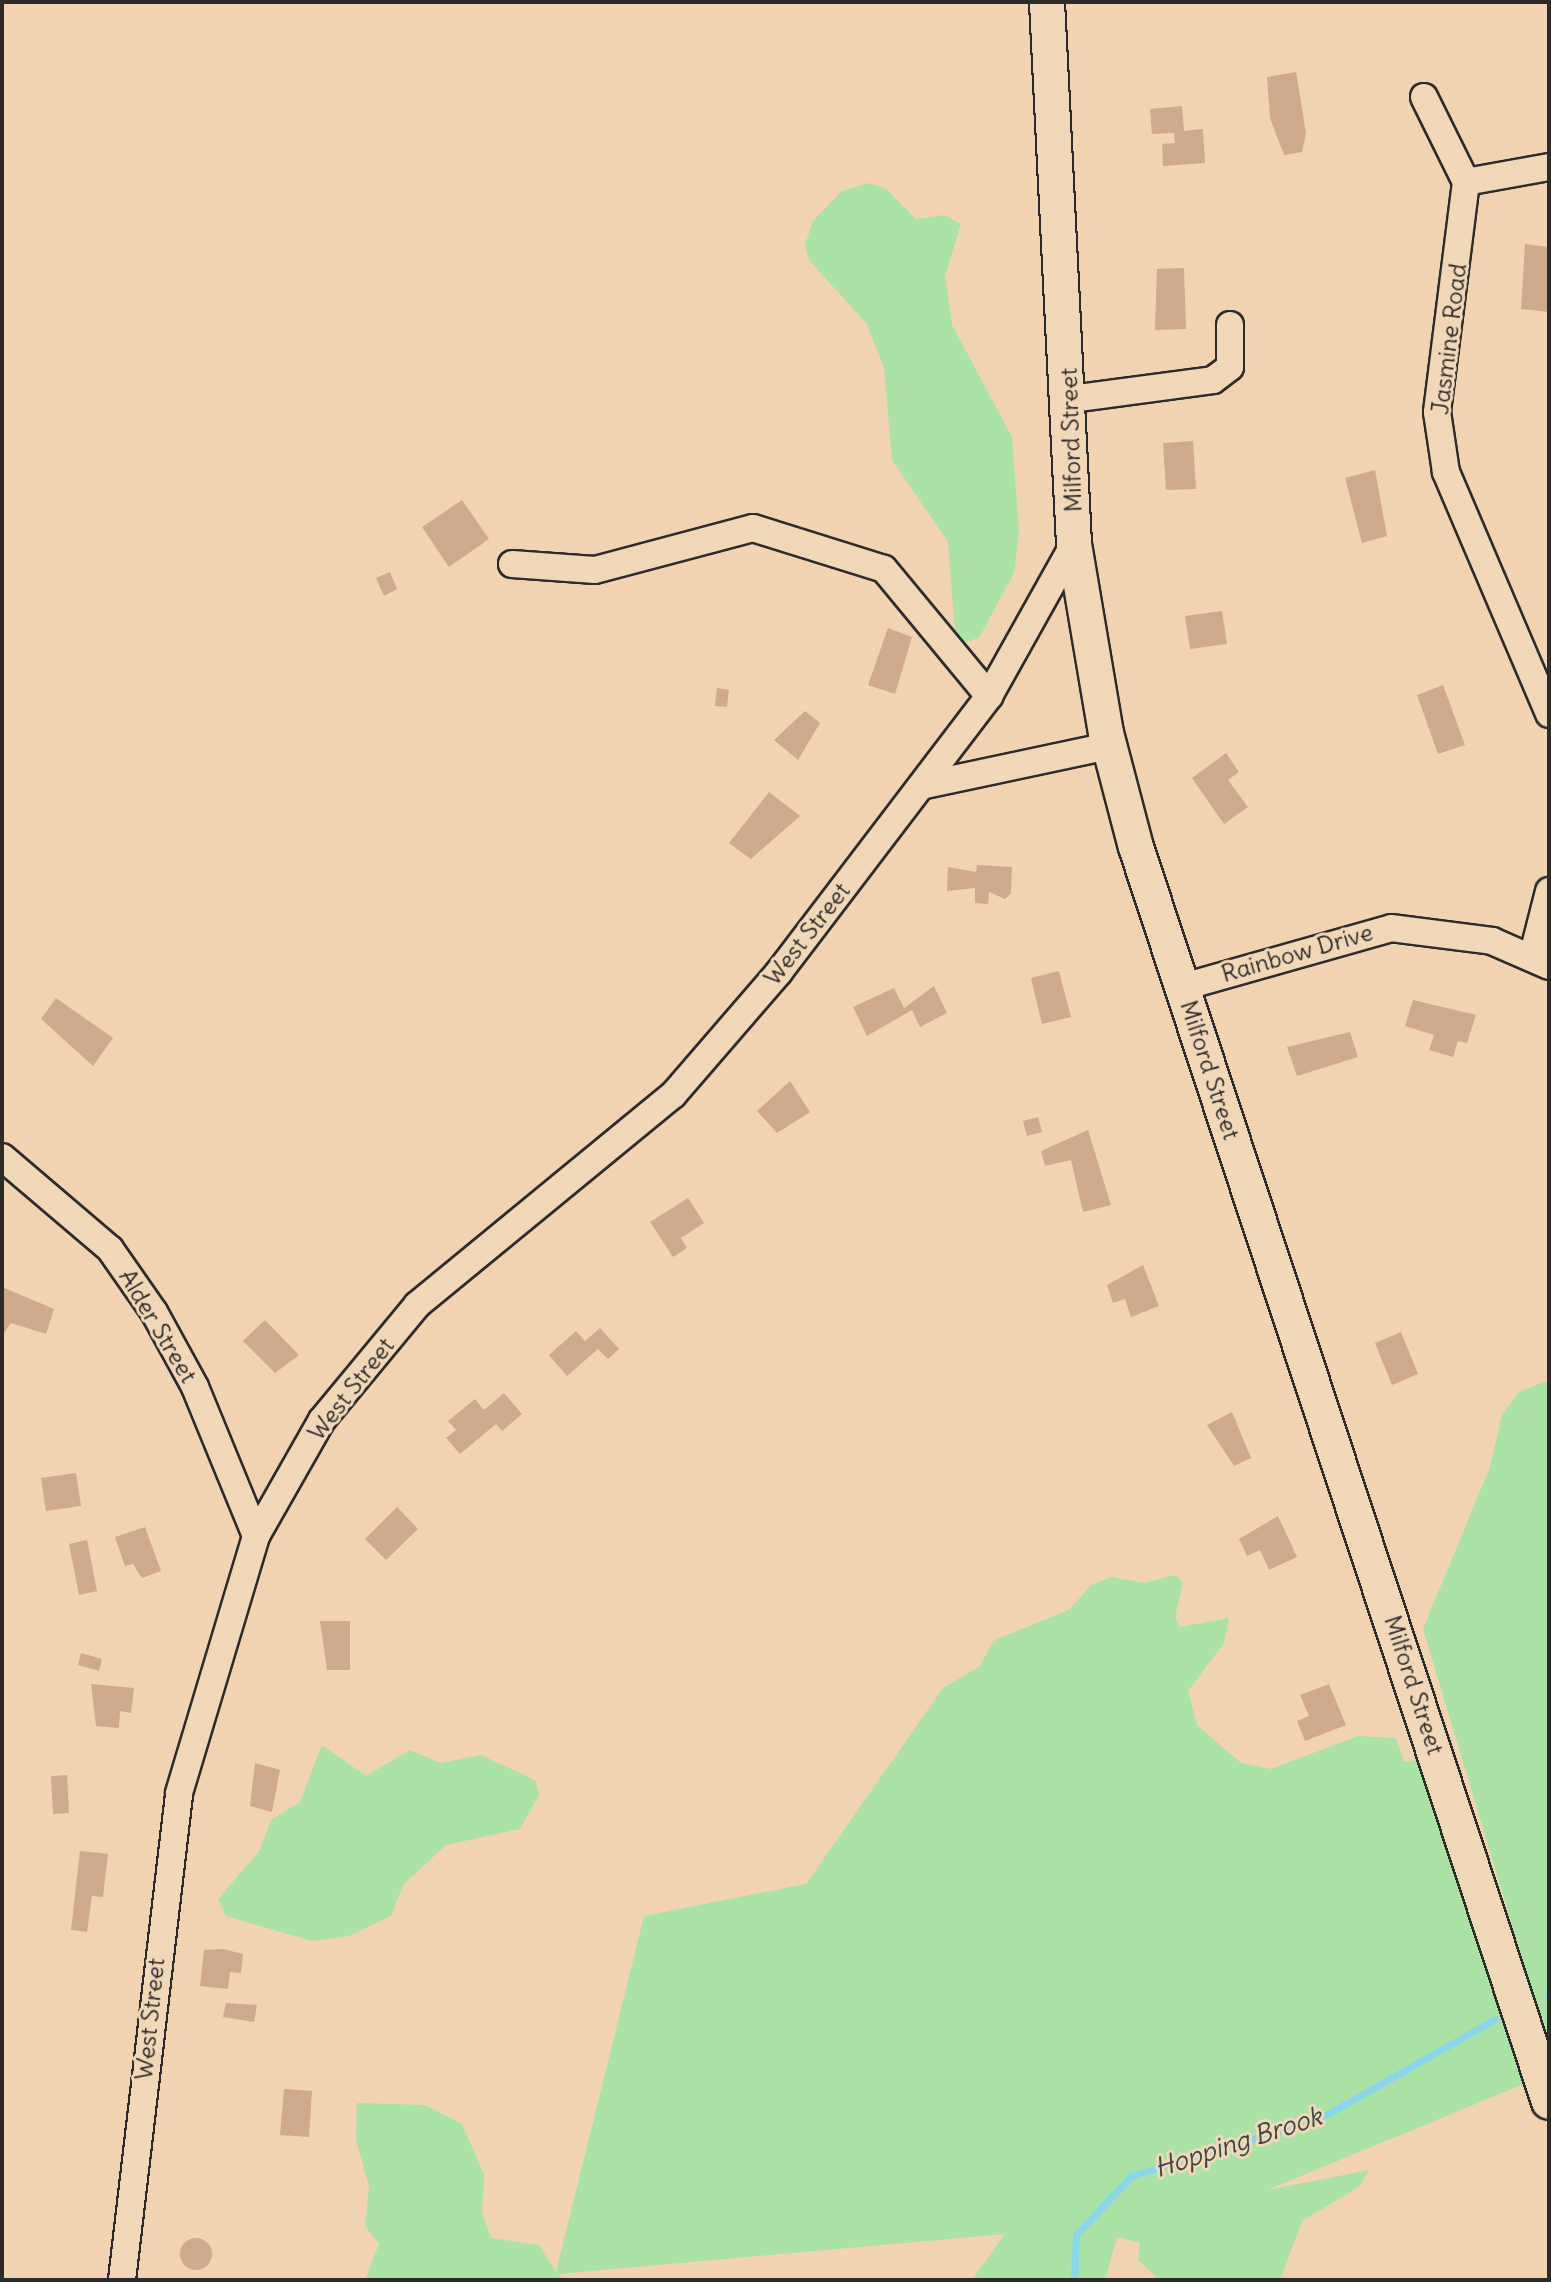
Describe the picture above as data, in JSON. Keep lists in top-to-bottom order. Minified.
{"streets":{"main road":["Milford Street"],"street":["Jasmine Road","West Street","Rainbow Drive","Alder Street"]},"crossings":[["Milford Street","West Street"],["Milford Street","Rainbow Drive"],["West Street","Alder Street"]],"water":["Hopping Brook"]}
